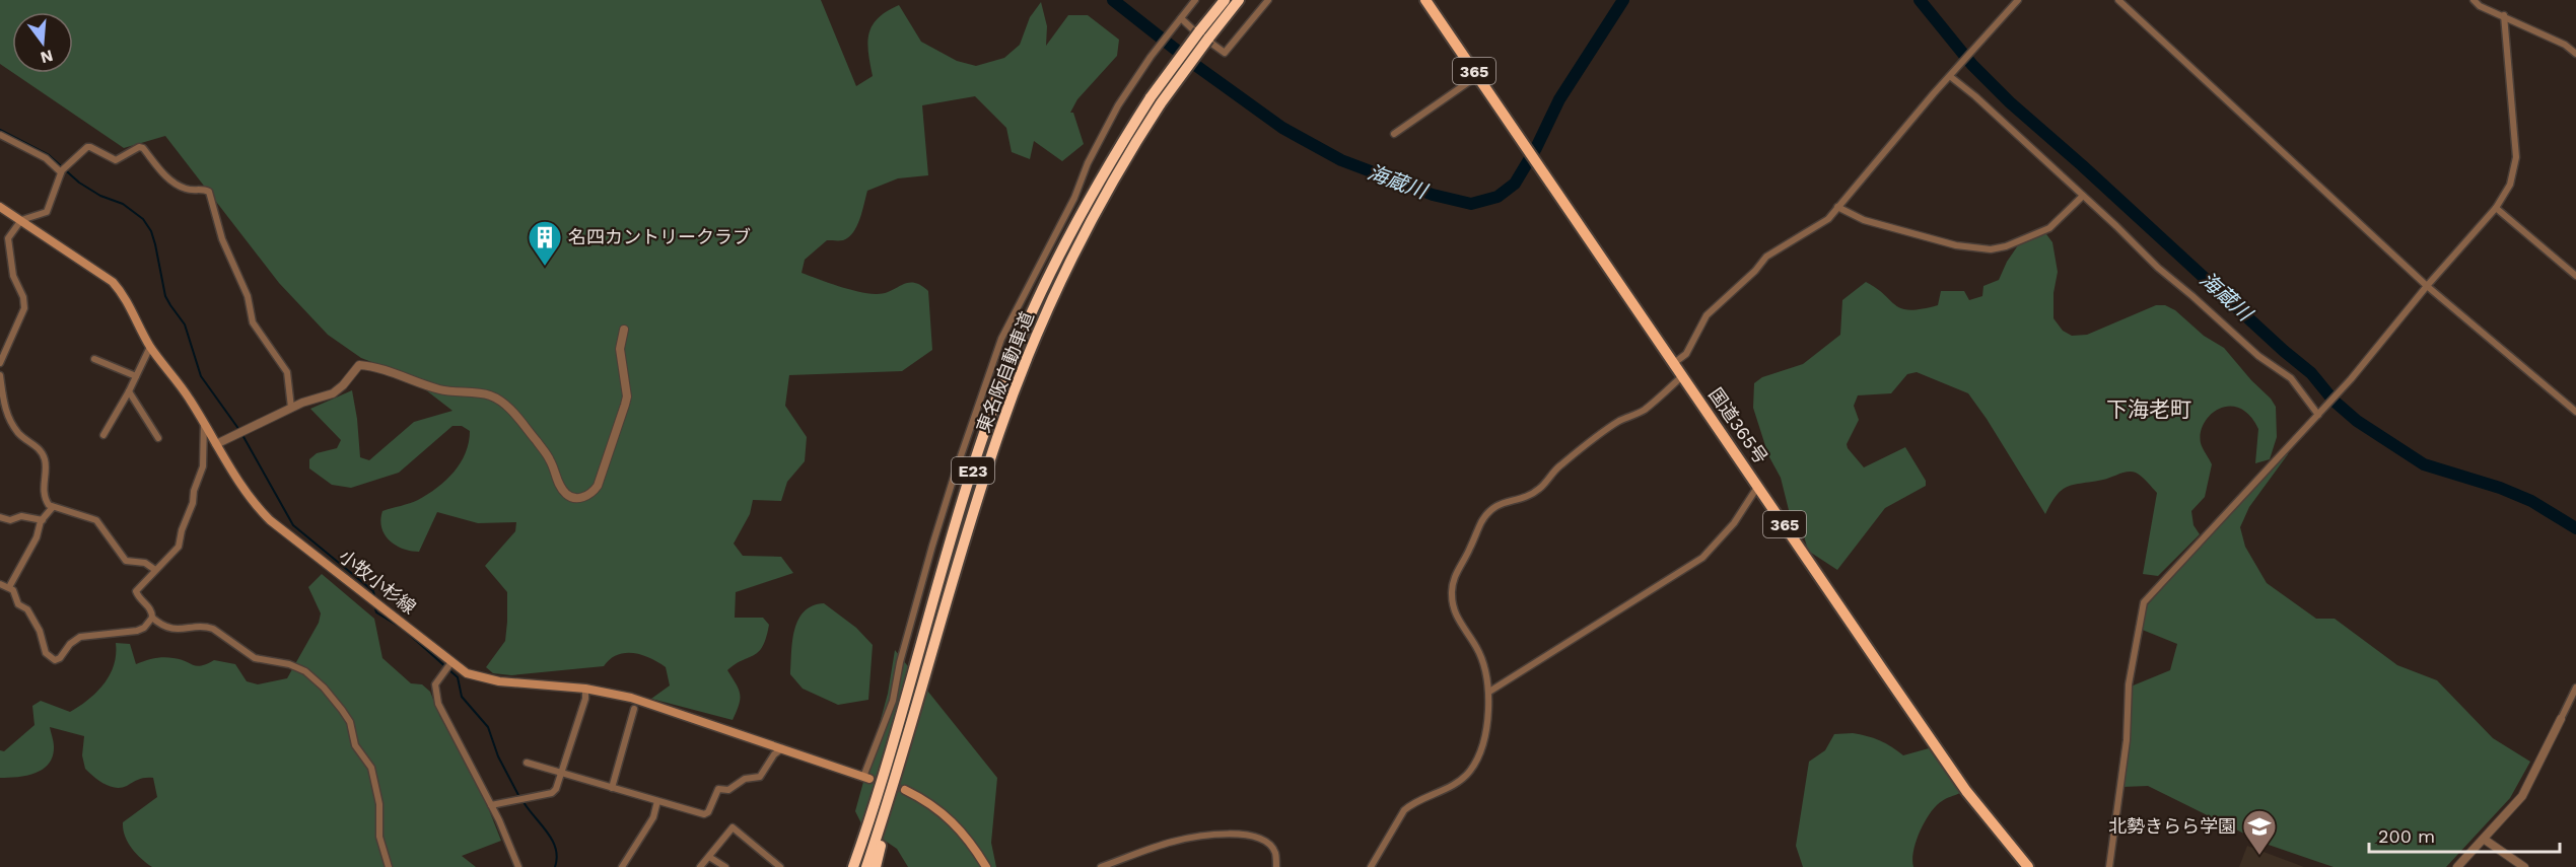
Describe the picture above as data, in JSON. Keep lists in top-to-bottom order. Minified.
{"streets":{"highway":["365","東名阪自動車道","国道365号","E23"],"main road":["小牧小杉線"]},"districts":["下海老町"],"water":["海蔵川"],"places":{"building":["名四カントリークラブ"],"school or university":["北勢きらら学園"]},"scale_bar":"200 m","north":"bottom"}
